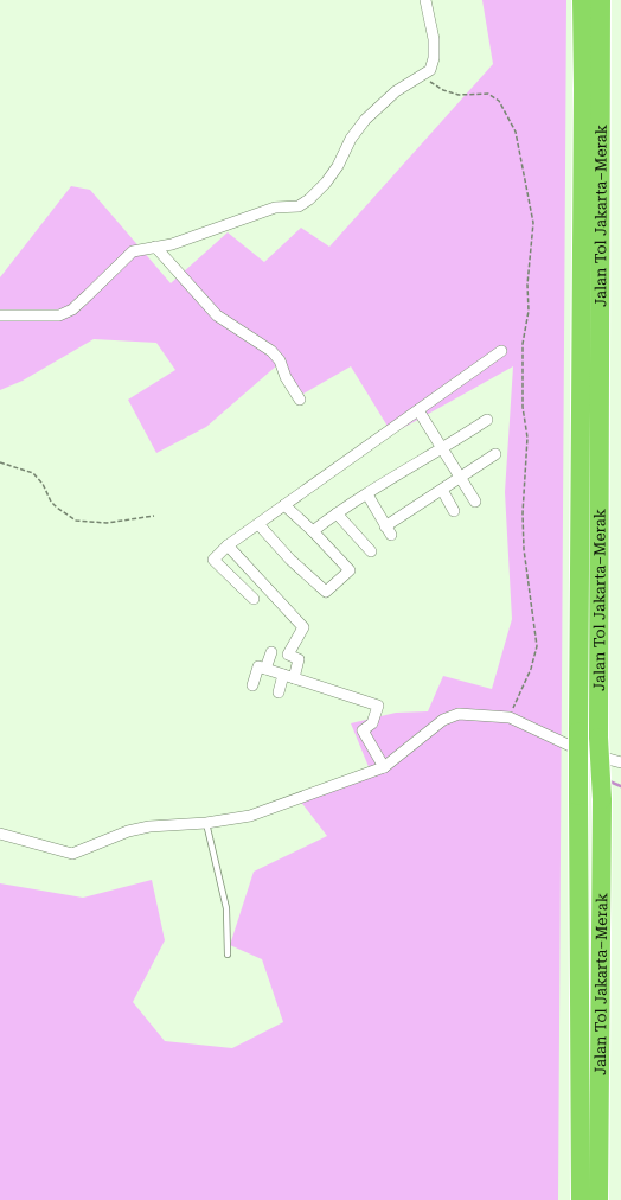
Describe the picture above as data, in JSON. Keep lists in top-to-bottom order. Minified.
{"streets":{"highway":["Jalan Tol Jakarta–Merak"]}}
